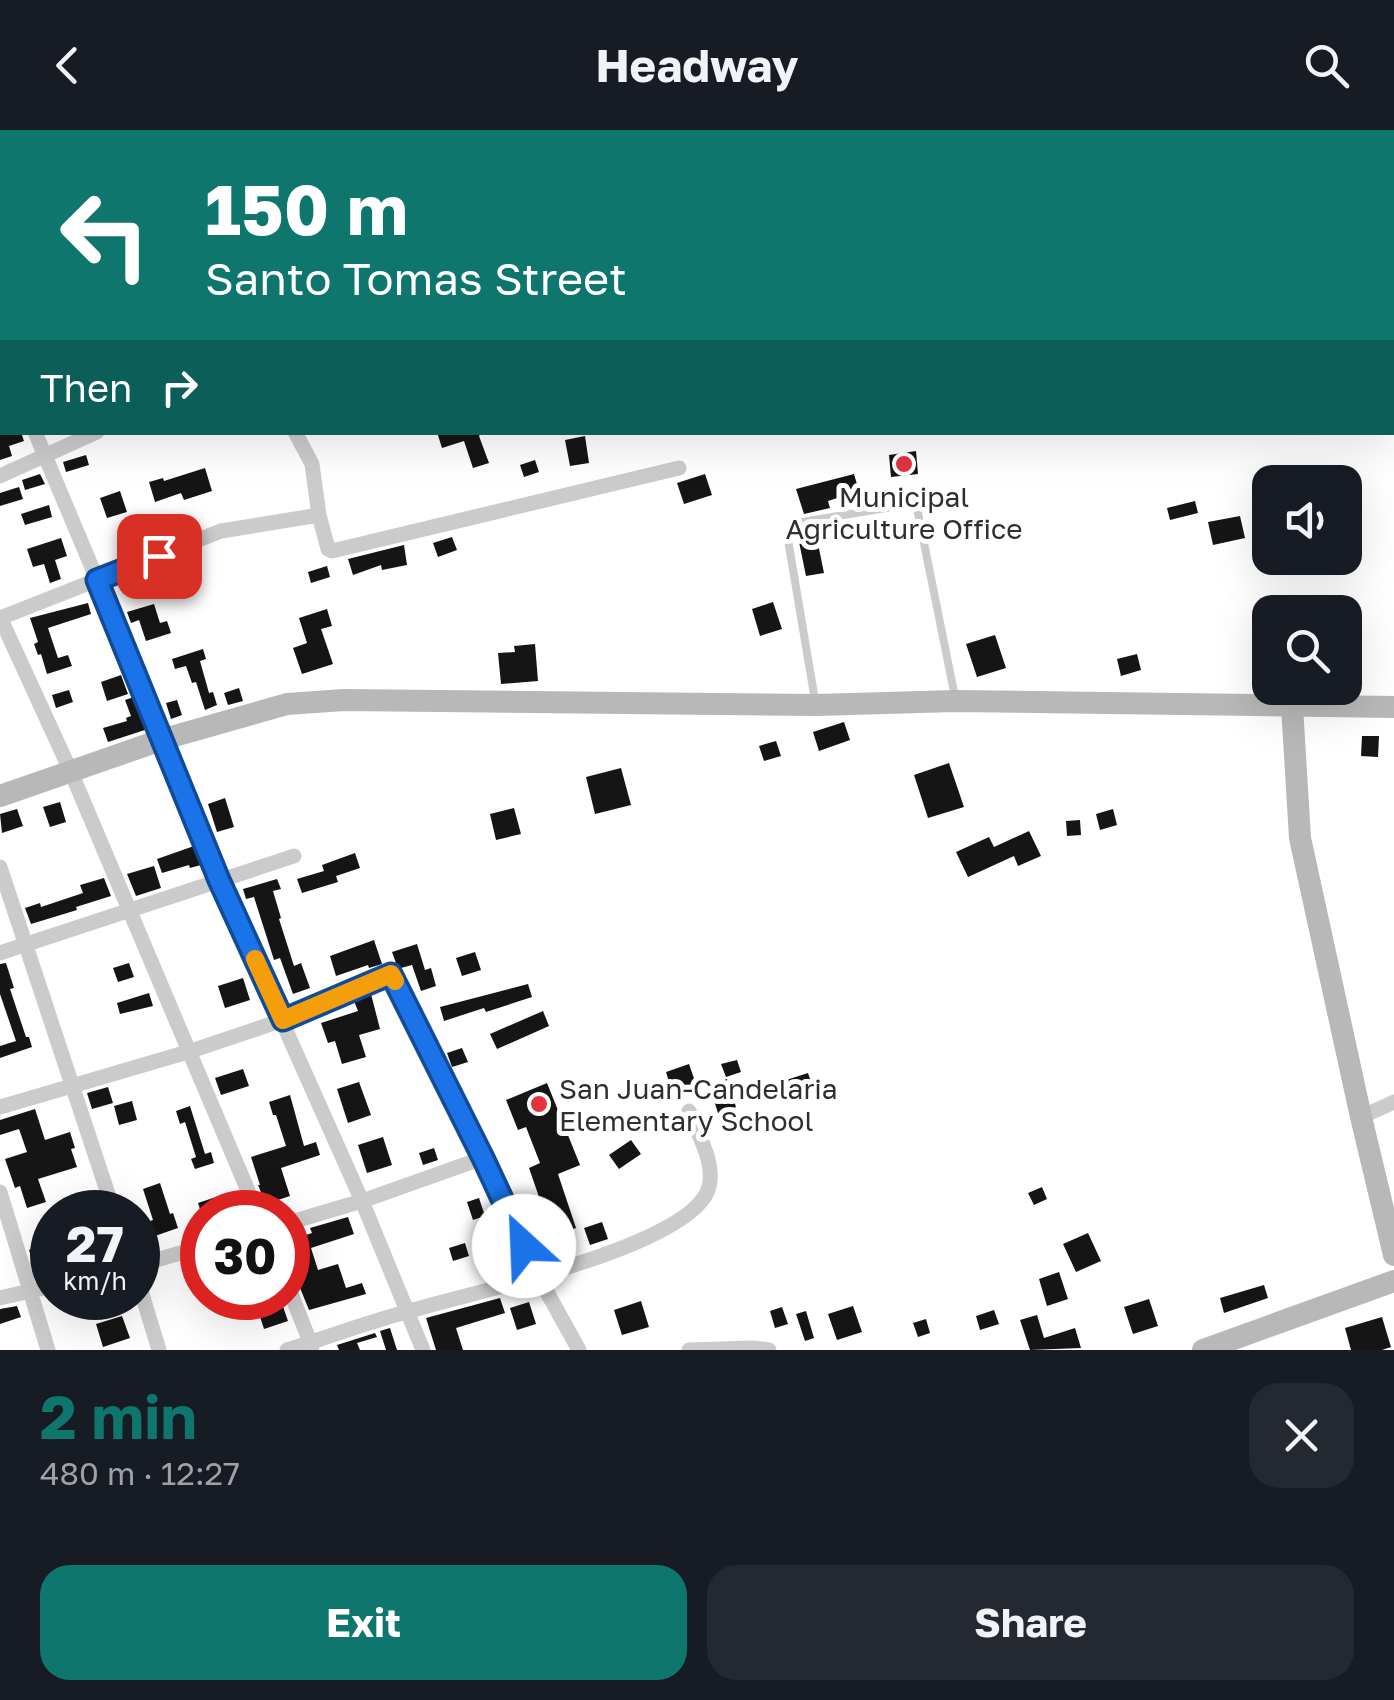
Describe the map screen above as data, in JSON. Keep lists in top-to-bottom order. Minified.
{"places":["Municipal Agriculture Office","San Juan-Candelaria Elementary School"],"page":{"header":"Headway","turn":["150 m","Santo Tomas Street"],"then":"Then","speed":"27 km/h","limit":"30","heading":["2 min","480 m · 12:27"],"buttons":["Exit","Share"]}}
